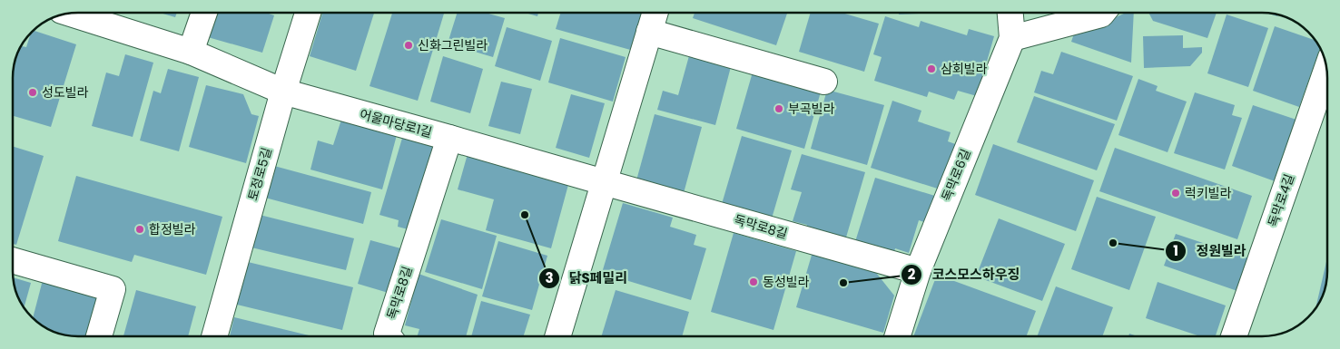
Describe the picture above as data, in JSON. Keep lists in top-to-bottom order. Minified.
{"streets":{"street":["어울마당로1길","토정로5길","독막로6길","독막로4길","독막로8길"]},"crossings":[["어울마당로1길","토정로5길"],["어울마당로1길","독막로8길"],["독막로6길","독막로8길"]],"places":["신화그린빌라","삼회빌라","성도빌라","부곡빌라","럭키빌라","닭S페밀리","합정빌라","정원빌라","동성빌라","코스모스하우징"]}
